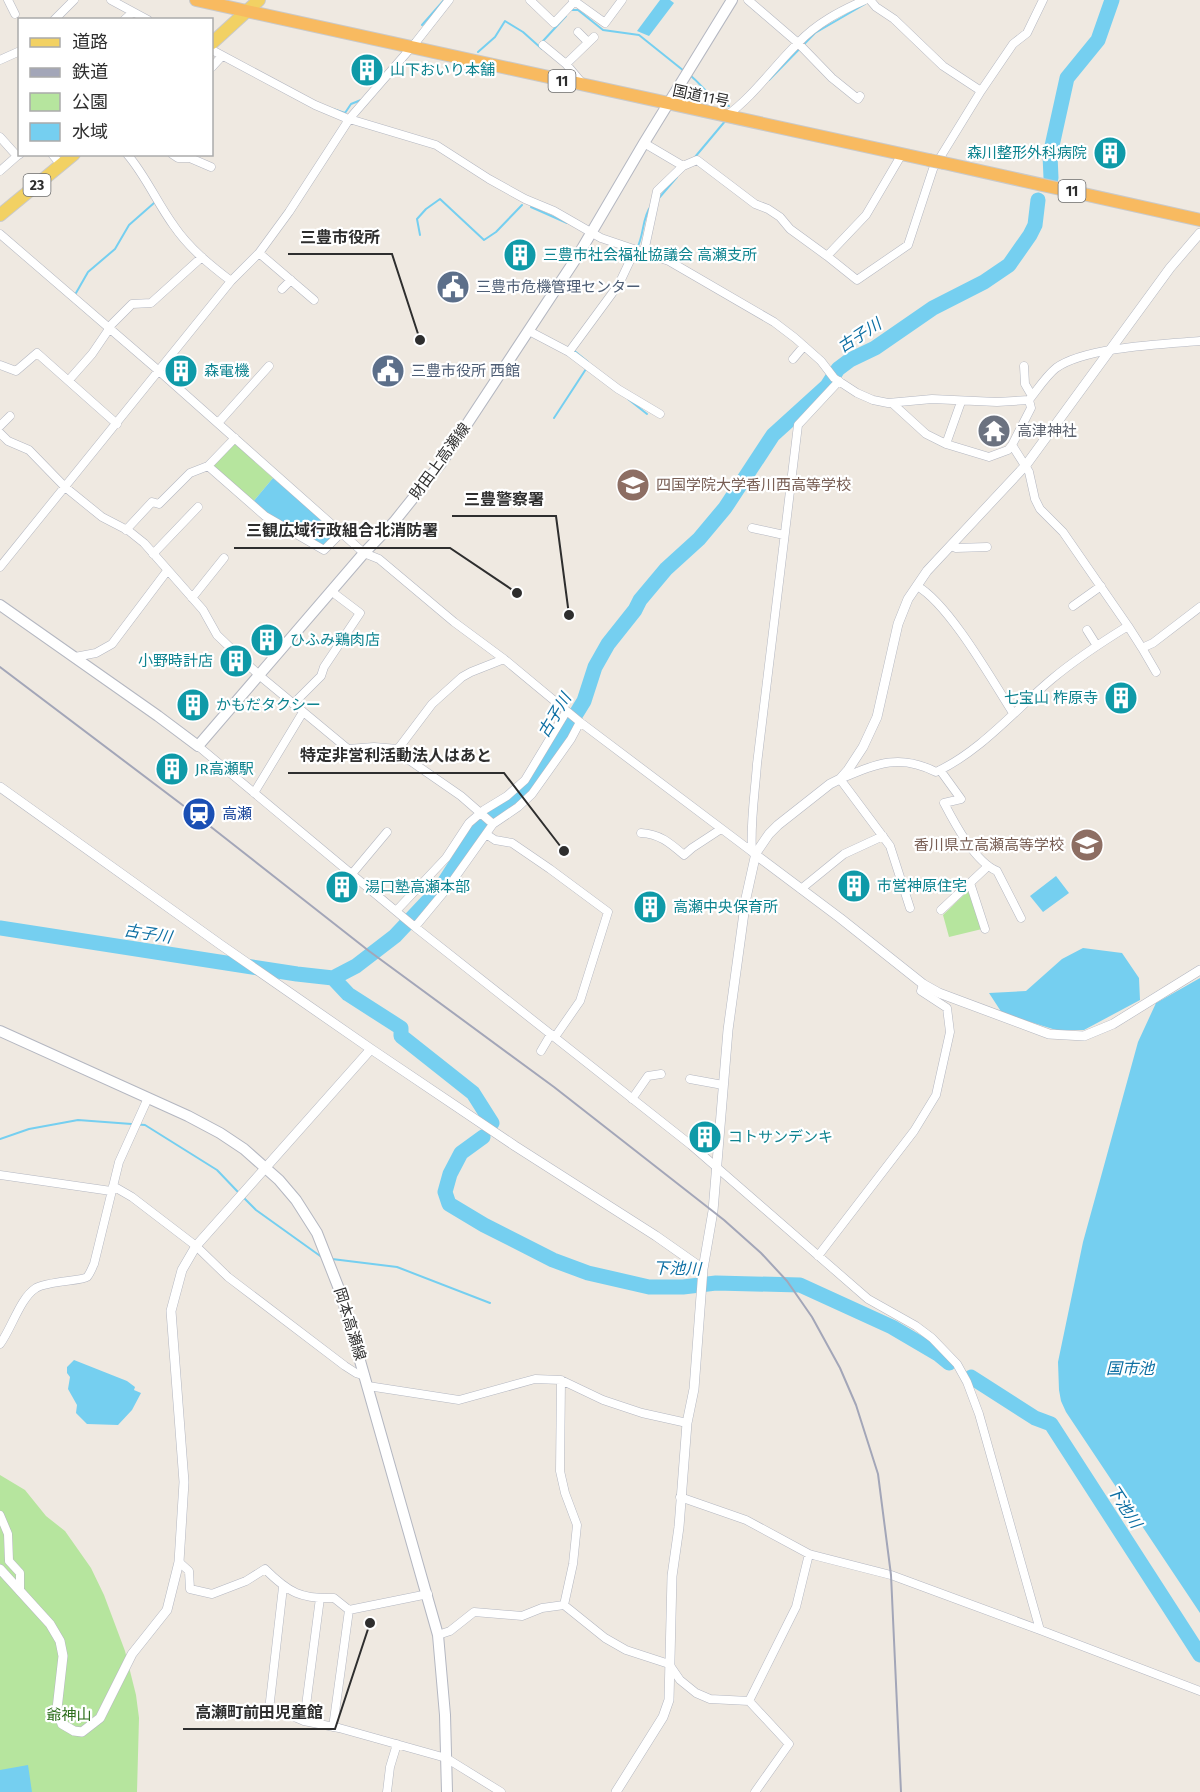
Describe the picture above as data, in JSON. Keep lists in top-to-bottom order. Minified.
{"streets":{"highway":["11","国道11号"],"main road":["23","財田上高瀬線","岡本高瀬線"]},"crossings":[["国道11号","財田上高瀬線"]],"water":["古子川","下池川","国市池"],"parks":["爺神山"],"places":{"building":["山下おいり本舗","森川整形外科病院","三豊市社会福祉協議会 高瀬支所","森電機","ひふみ鶏肉店","小野時計店","七宝山 柞原寺","かもだタクシー","JR高瀬駅","市営神原住宅","湯口塾高瀬本部","高瀬中央保育所","コトサンデンキ"],"public building":["三豊市危機管理センター","三豊市役所 西館"],"other":["三豊市役所","三観広域行政組合北消防署","三豊警察署","特定非営利活動法人はあと","高瀬町前田児童館"],"temple":["高津神社"],"school or university":["四国学院大学香川西高等学校","香川県立高瀬高等学校"],"station":["高瀬"]},"legend":["道路","鉄道","公園","水域"]}
